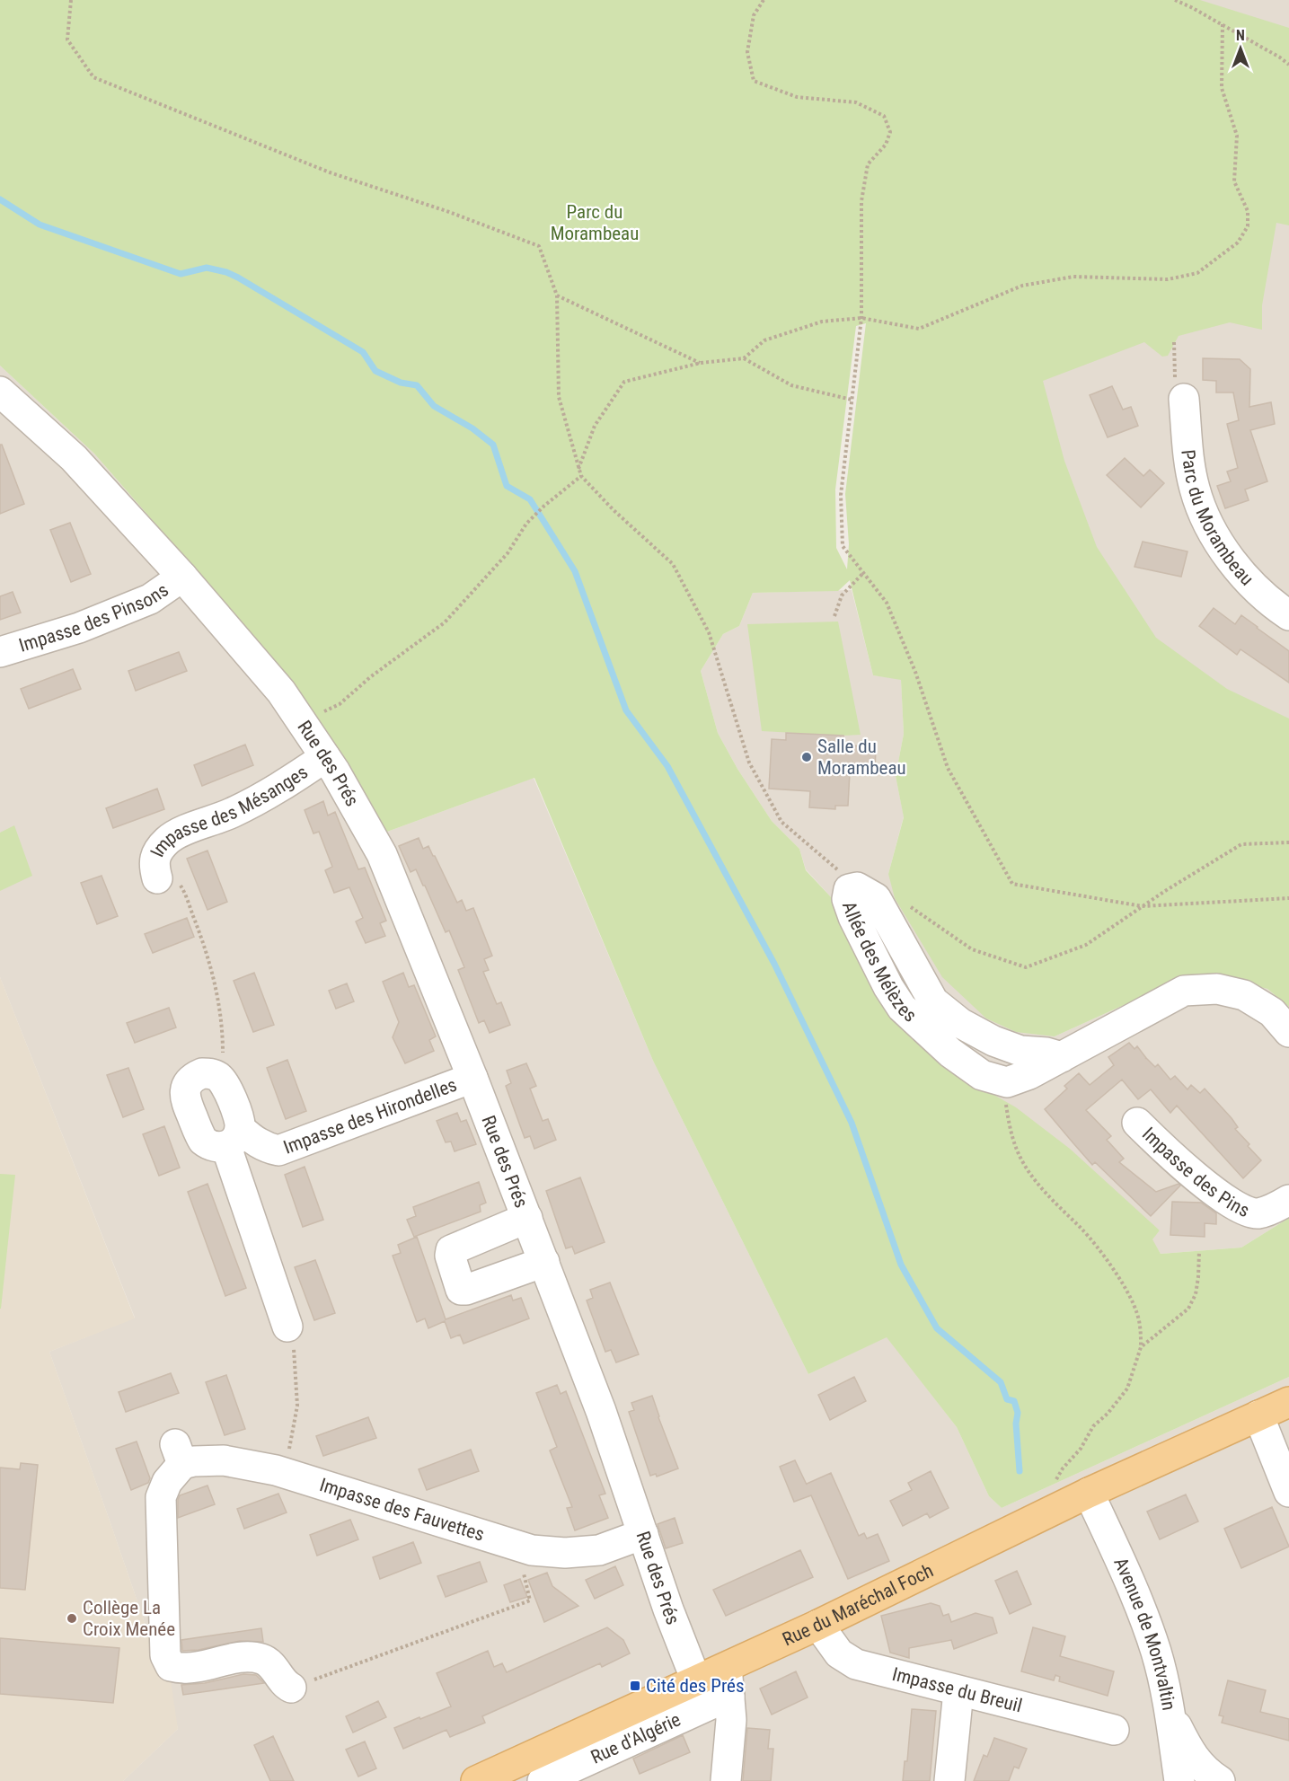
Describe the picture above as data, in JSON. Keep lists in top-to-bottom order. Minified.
{"streets":{"main road":["Rue du Maréchal Foch"],"street":["Parc du Morambeau","Impasse des Pinsons","Rue des Prés","Impasse des Mésanges","Allée des Mélèzes","Impasse des Hirondelles","Impasse des Pins","Impasse des Fauvettes","Avenue de Montvaltin","Impasse du Breuil","Rue d'Algérie"]},"crossings":[["Impasse des Pinsons","Rue des Prés"],["Rue des Prés","Impasse des Mésanges"],["Rue des Prés","Impasse des Hirondelles"],["Rue des Prés","Impasse des Fauvettes"],["Rue des Prés","Rue du Maréchal Foch"],["Rue du Maréchal Foch","Avenue de Montvaltin"],["Rue du Maréchal Foch","Impasse du Breuil"],["Rue du Maréchal Foch","Rue d'Algérie"]],"parks":["Parc du Morambeau"],"places":{"other":["Salle du Morambeau","Collège La Croix Menée"],"transit":["Cité des Prés"]},"north":"top"}
